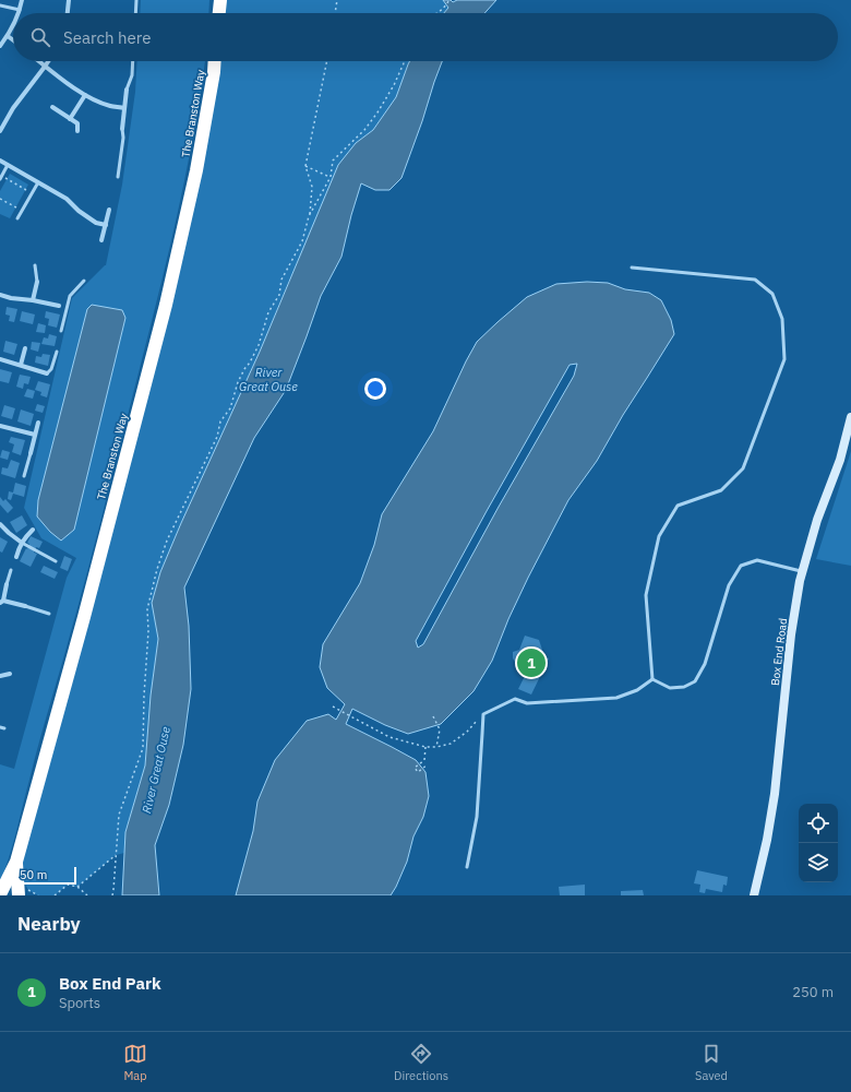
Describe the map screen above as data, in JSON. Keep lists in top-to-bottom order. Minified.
{"streets":{"highway":["The Branston Way"],"street":["Box End Road"]},"water":["River Great Ouse"],"scale_bar":"50 m","page":{"search":"Search here","pins":"1","scale":"50 m","heading":"Nearby","list":[{"mark":"1","name":"Box End Park","note":"Sports","value":"250 m"}],"nav":["Map","Directions","Saved"]}}
